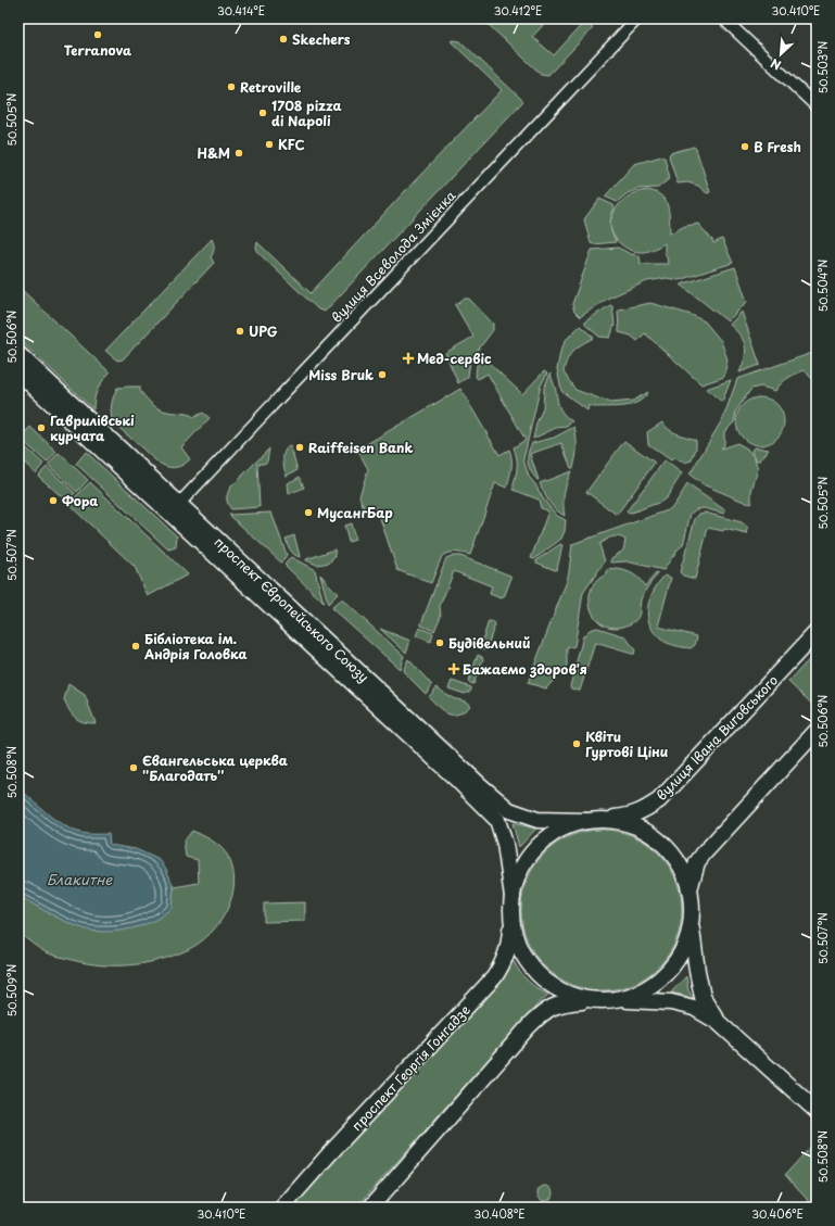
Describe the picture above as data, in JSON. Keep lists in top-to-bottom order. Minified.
{"streets":{"main road":["проспект Європейського Союзу","вулиця Івана Виговського","проспект Георгія Гонгадзе"],"street":["вулиця Всеволода Змієнка"]},"crossings":[["вулиця Всеволода Змієнка","проспект Європейського Союзу"]],"water":["Блакитне"],"places":{"other":["Terranova","Skechers","Retroville","1708 pizza di Napoli","KFC","B Fresh","H&M","UPG","Miss Bruk","Гаврилівські курчата","Raiffeisen Bank","Фора","МусангБар","Будівельний","Бібліотека ім. Андрія Головка","Квіти Гуртові Ціни","Євангельська церква ''Благодать''"],"health":["Мед-сервіс","Бажаємо здоров'я"]},"north":"bottom left","coordinates":["30.414°E","30.412°E","30.410°E","50.503°N","50.505°N","50.504°N","50.506°N","50.507°N","50.508°N","50.509°N","30.408°E","30.406°E"]}
